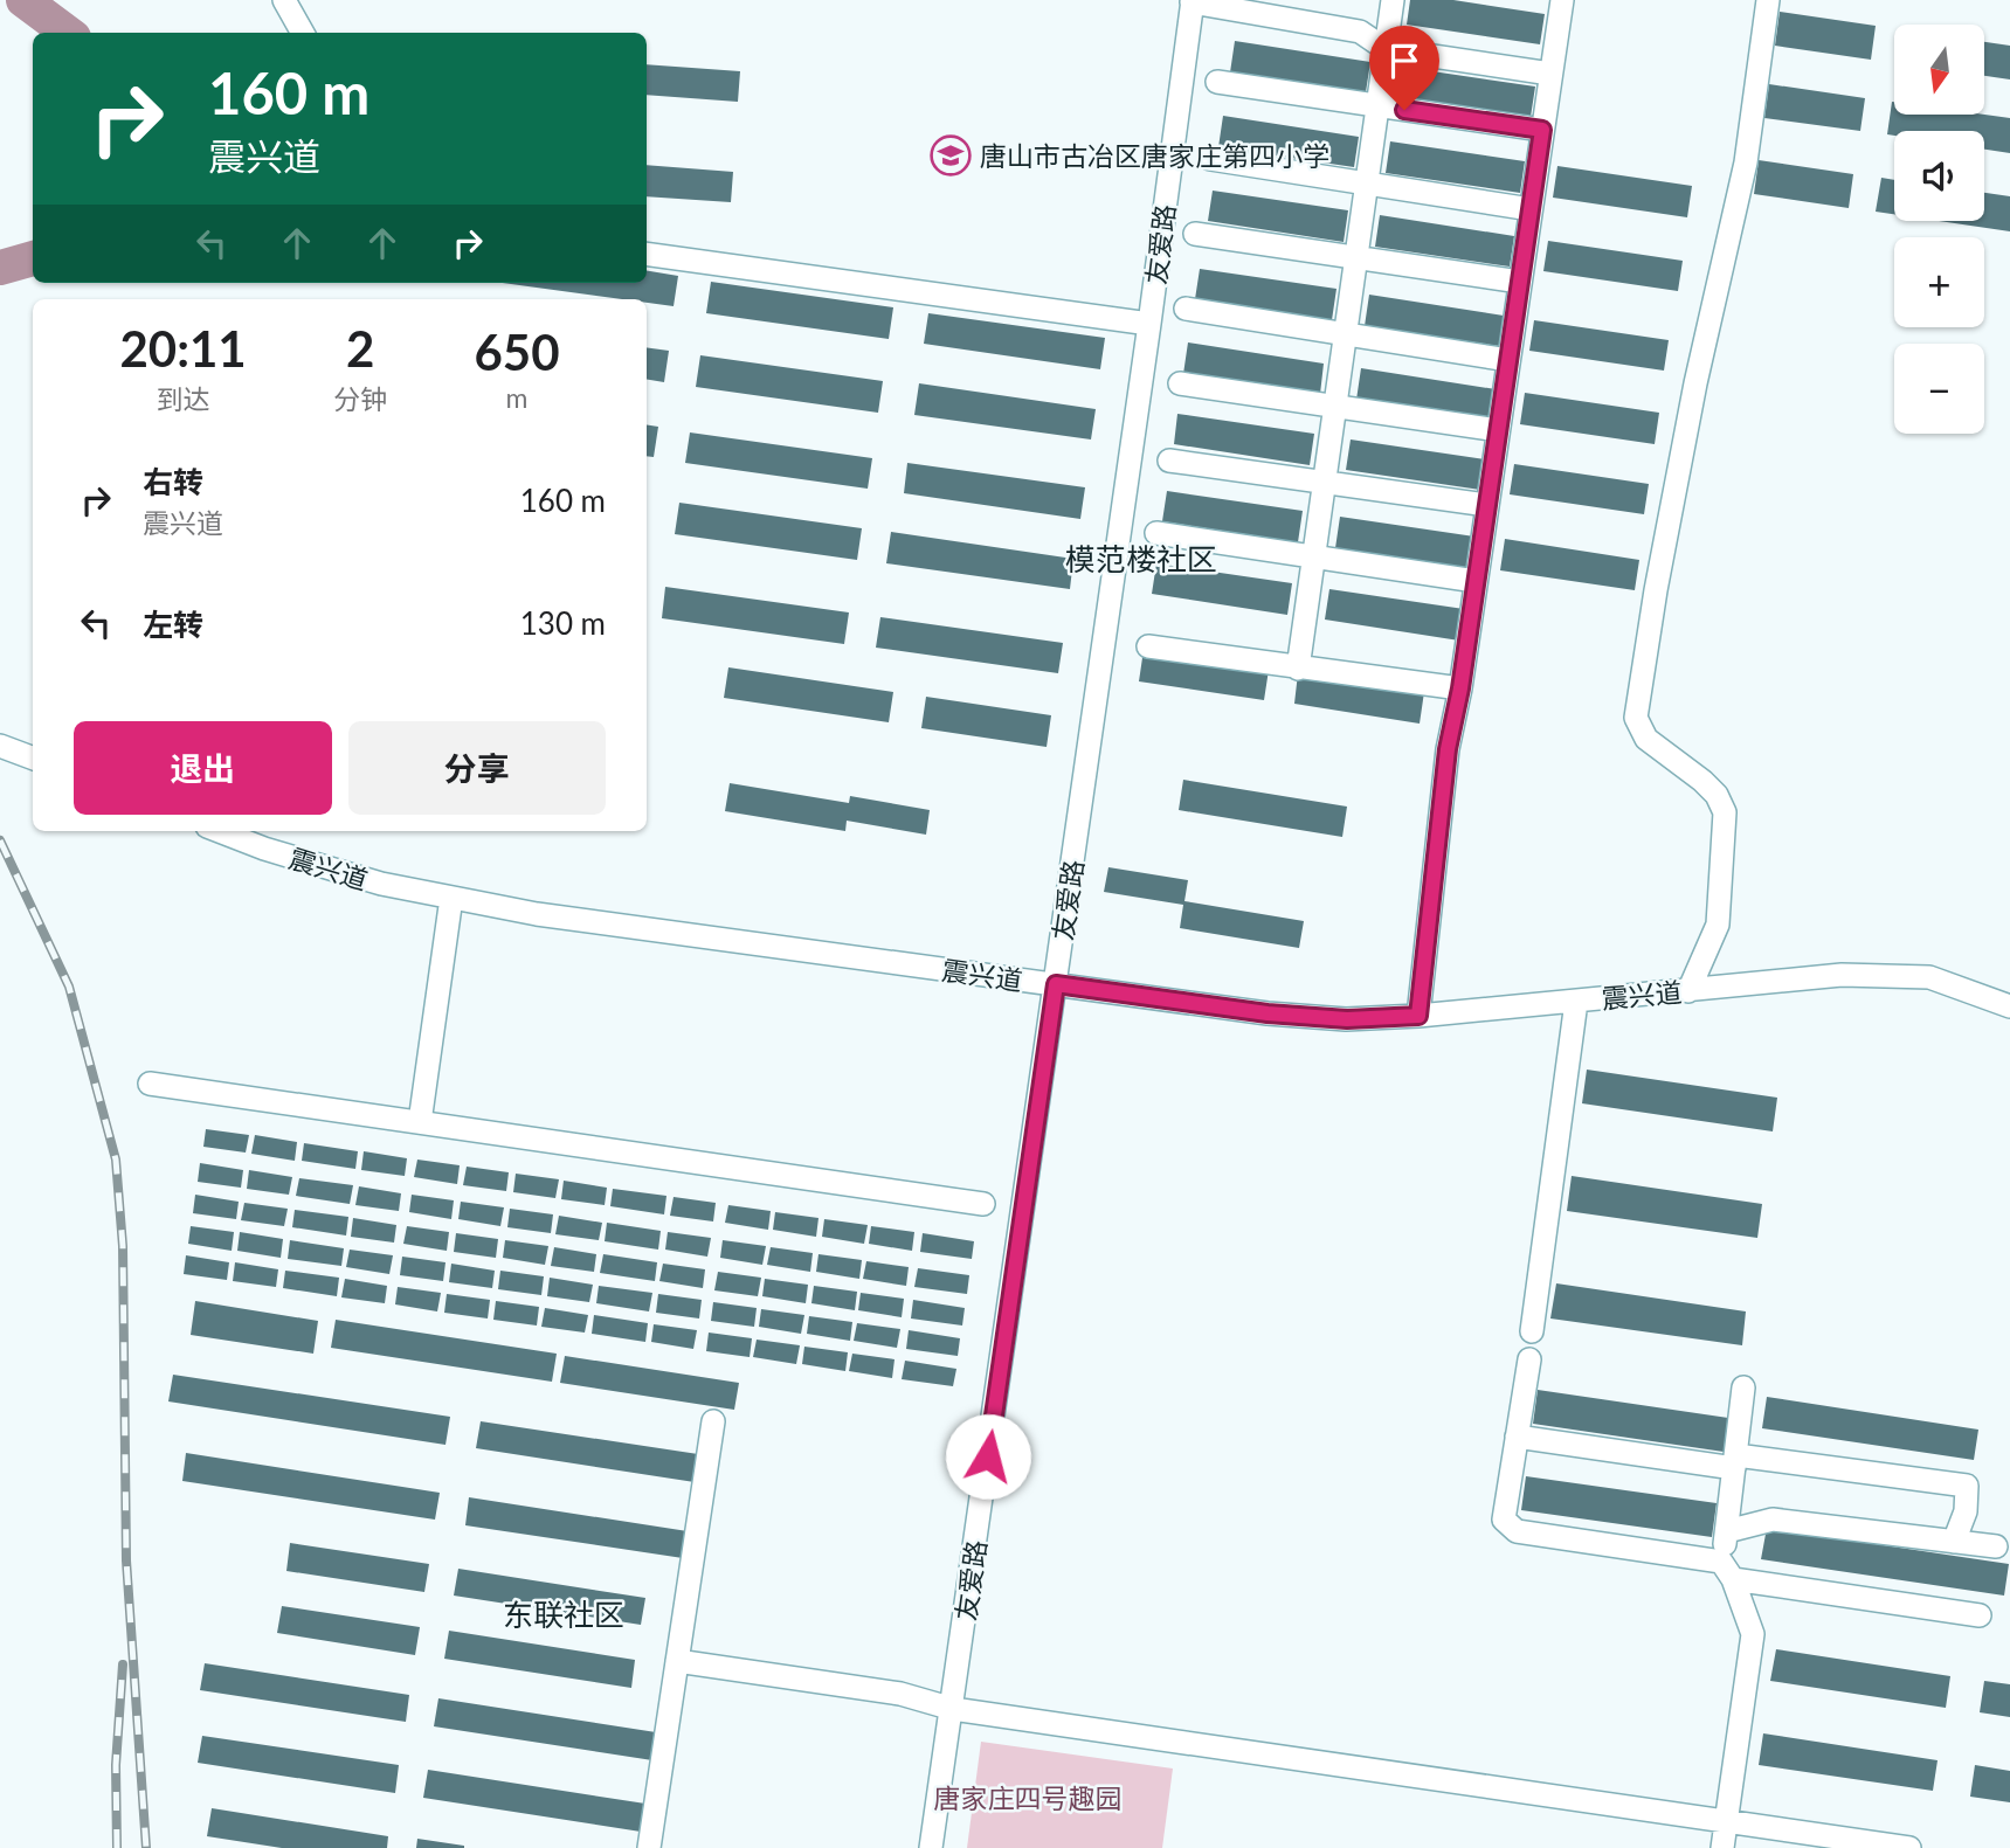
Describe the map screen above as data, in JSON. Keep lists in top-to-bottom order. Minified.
{"streets":{"street":["友爱路","震兴道"]},"crossings":[["友爱路","震兴道"]],"districts":["模范楼社区","东联社区"],"parks":["唐家庄四号趣园"],"places":{"school or university":["唐山市古冶区唐家庄第四小学"]},"north":"bottom","page":{"map_buttons":["+","−"],"turn":["160 m","震兴道"],"eta":["20:11","到达","2","分钟","650","m"],"list":[{"name":"右转","note":"震兴道","value":"160 m"},{"name":"左转","value":"130 m"}],"buttons":["退出","分享"]}}
